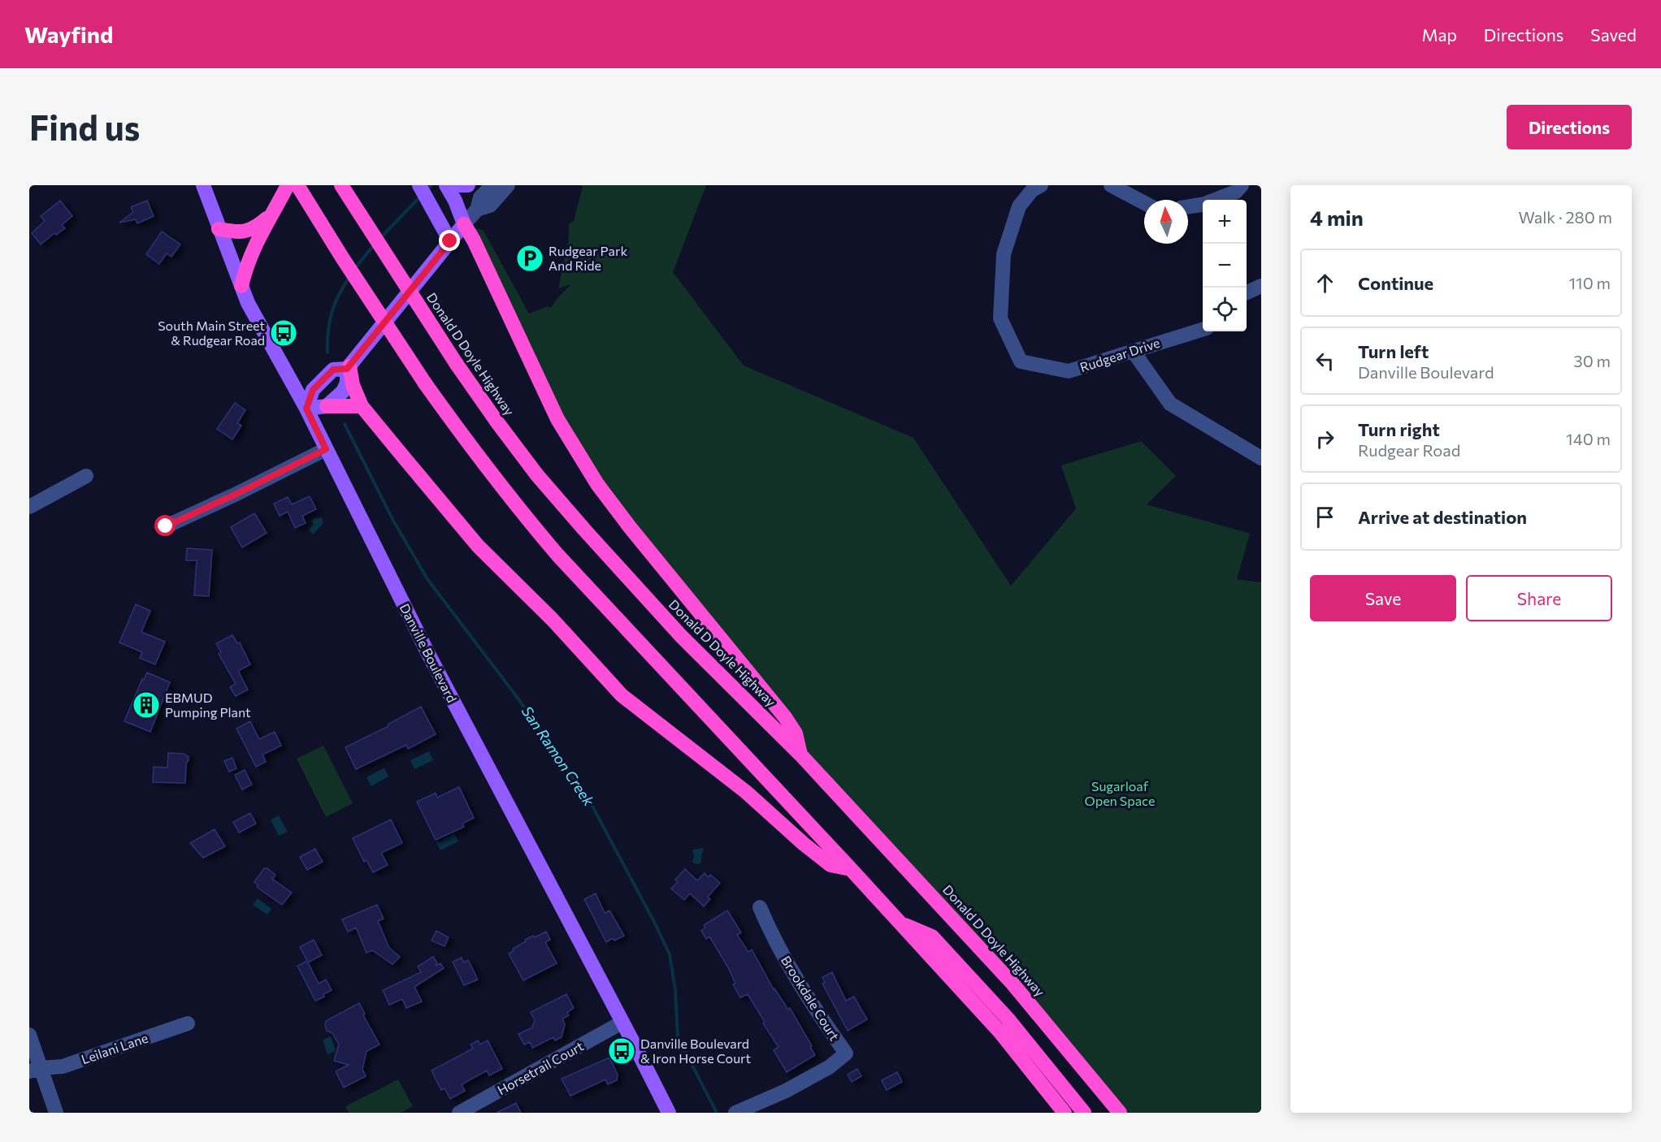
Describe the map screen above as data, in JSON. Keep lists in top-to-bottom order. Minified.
{"streets":{"highway":["Donald D Doyle Highway"],"main road":["Danville Boulevard"],"street":["Rudgear Drive","Brookdale Court","Leilani Lane","Horsetrail Court"]},"crossings":[["Danville Boulevard","Horsetrail Court"]],"water":["San Ramon Creek"],"parks":["Sugarloaf Open Space"],"places":{"parking":["Rudgear Park And Ride"],"bus stop":["South Main Street & Rudgear Road","Danville Boulevard & Iron Horse Court"],"building":["EBMUD Pumping Plant"]},"north":"top","page":{"header":"Wayfind","nav":["Map","Directions","Saved"],"buttons":["Directions",["Save","Share"]],"title":"Find us","heading":["4 min","Walk · 280 m"],"map_buttons":["+","−"],"list":[["Continue","110 m"],["Turn left","Danville Boulevard","30 m"],["Turn right","Rudgear Road","140 m"],"Arrive at destination"]}}
